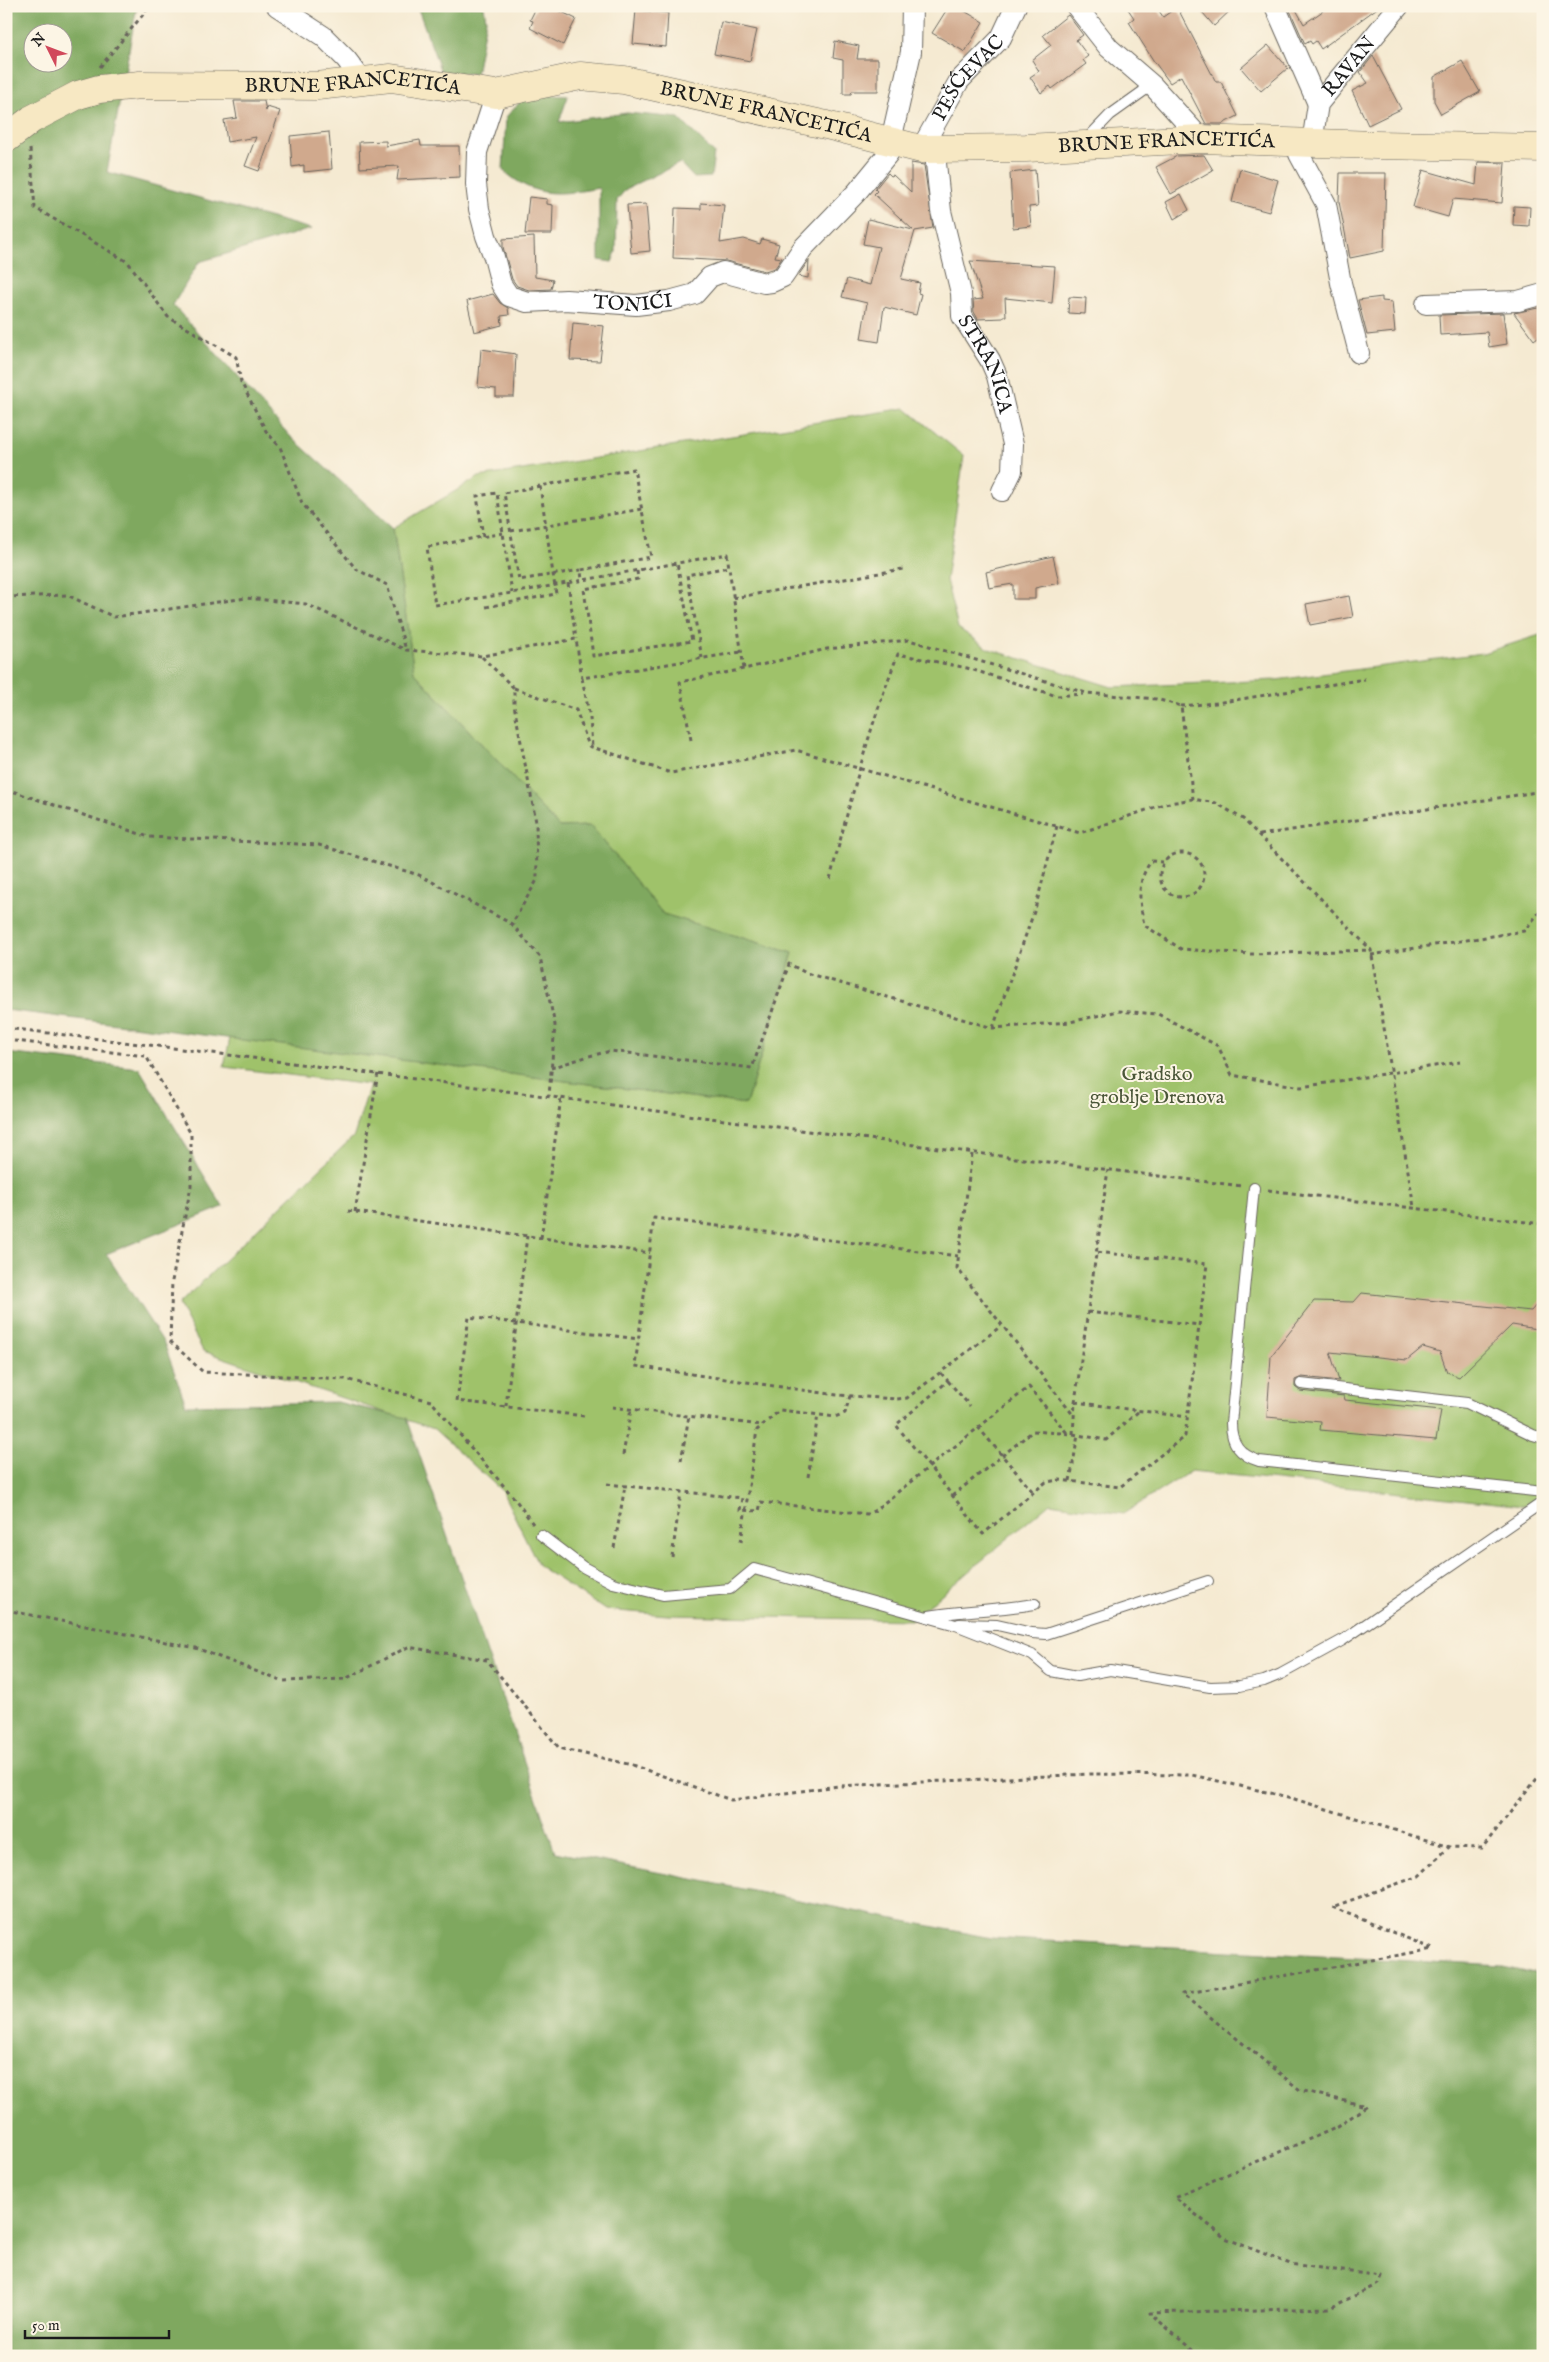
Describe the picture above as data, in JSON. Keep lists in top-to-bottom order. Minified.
{"streets":{"street":["RAVAN","PEŠĆEVAC","BRUNE FRANCETIĆA","TONIĆI","STRANICA"]},"crossings":[["RAVAN","BRUNE FRANCETIĆA"],["PEŠĆEVAC","BRUNE FRANCETIĆA"],["PEŠĆEVAC","STRANICA"],["BRUNE FRANCETIĆA","TONIĆI"],["BRUNE FRANCETIĆA","STRANICA"]],"parks":["Gradsko groblje Drenova"],"scale_bar":"50 m","north":"top left"}
